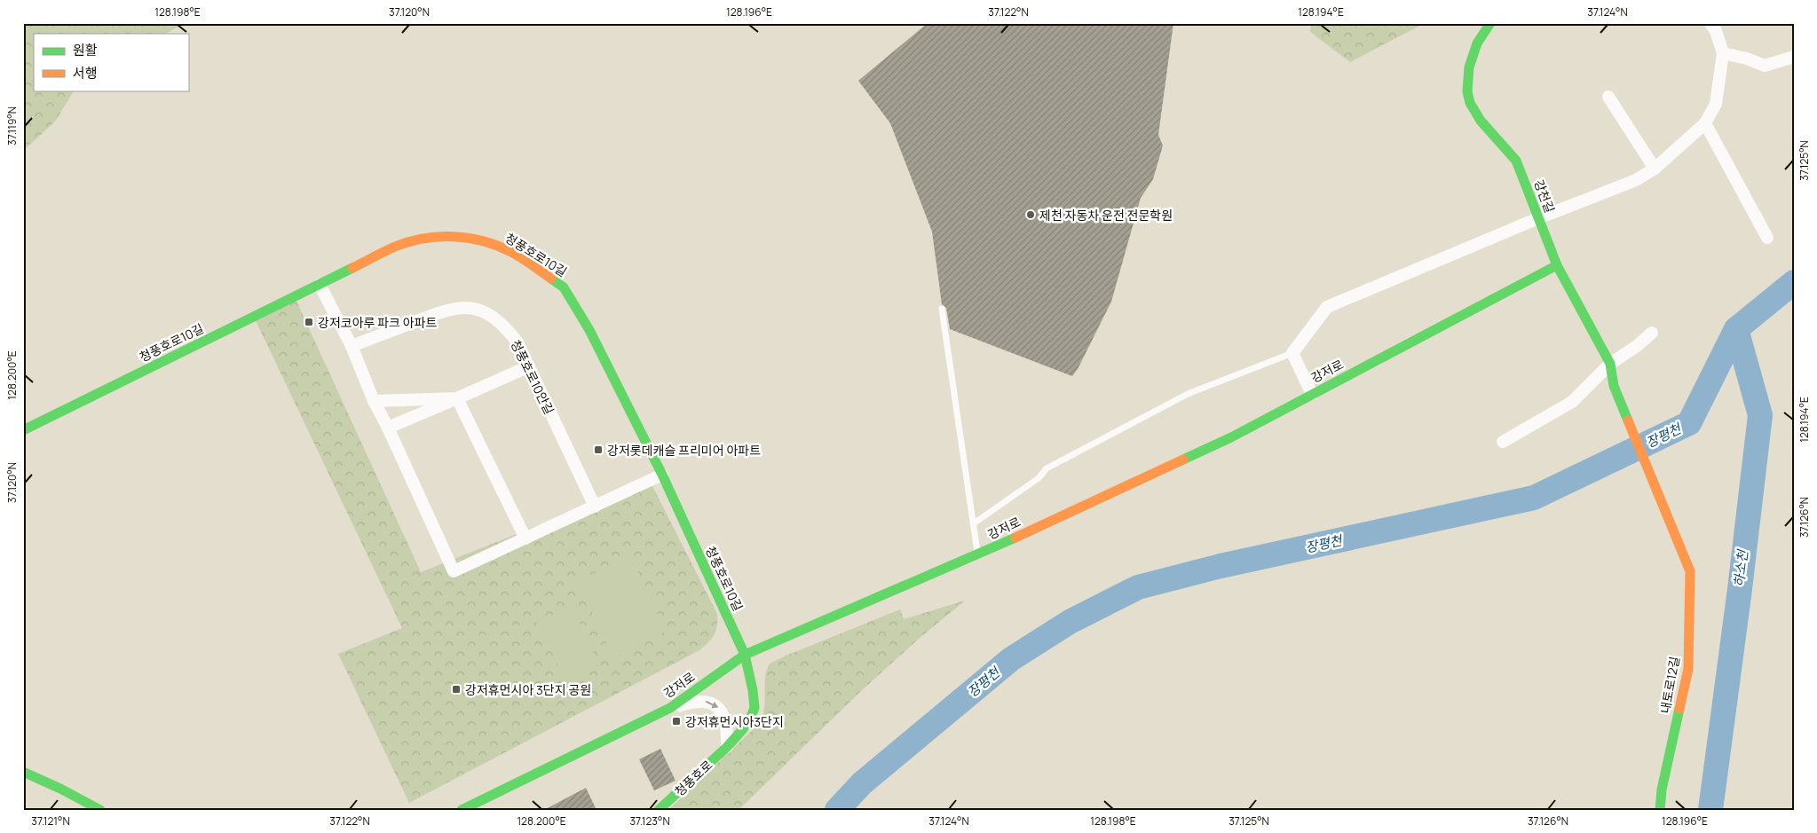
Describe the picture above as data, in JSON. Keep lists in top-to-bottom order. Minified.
{"streets":{"street":["강천길","청풍호로10길","강저로","청풍호로10안길","내토로12길","청풍호로"]},"crossings":[["강천길","강저로"],["강천길","내토로12길"],["청풍호로10길","강저로"],["청풍호로10길","청풍호로"],["강저로","청풍호로"]],"water":["장평천","하소천"],"places":{"other":["제천 자동차 운전 전문학원"],"transit":["강저코아루 파크 아파트","강저롯데캐슬 프리미어 아파트","강저휴먼시아 3단지 공원","강저휴먼시아3단지"]},"legend":["원활","서행"],"coordinates":["128.198°E","37.120°N","128.196°E","37.122°N","128.194°E","37.124°N","37.119°N","37.125°N","128.200°E","37.126°N","37.121°N","37.123°N"]}
